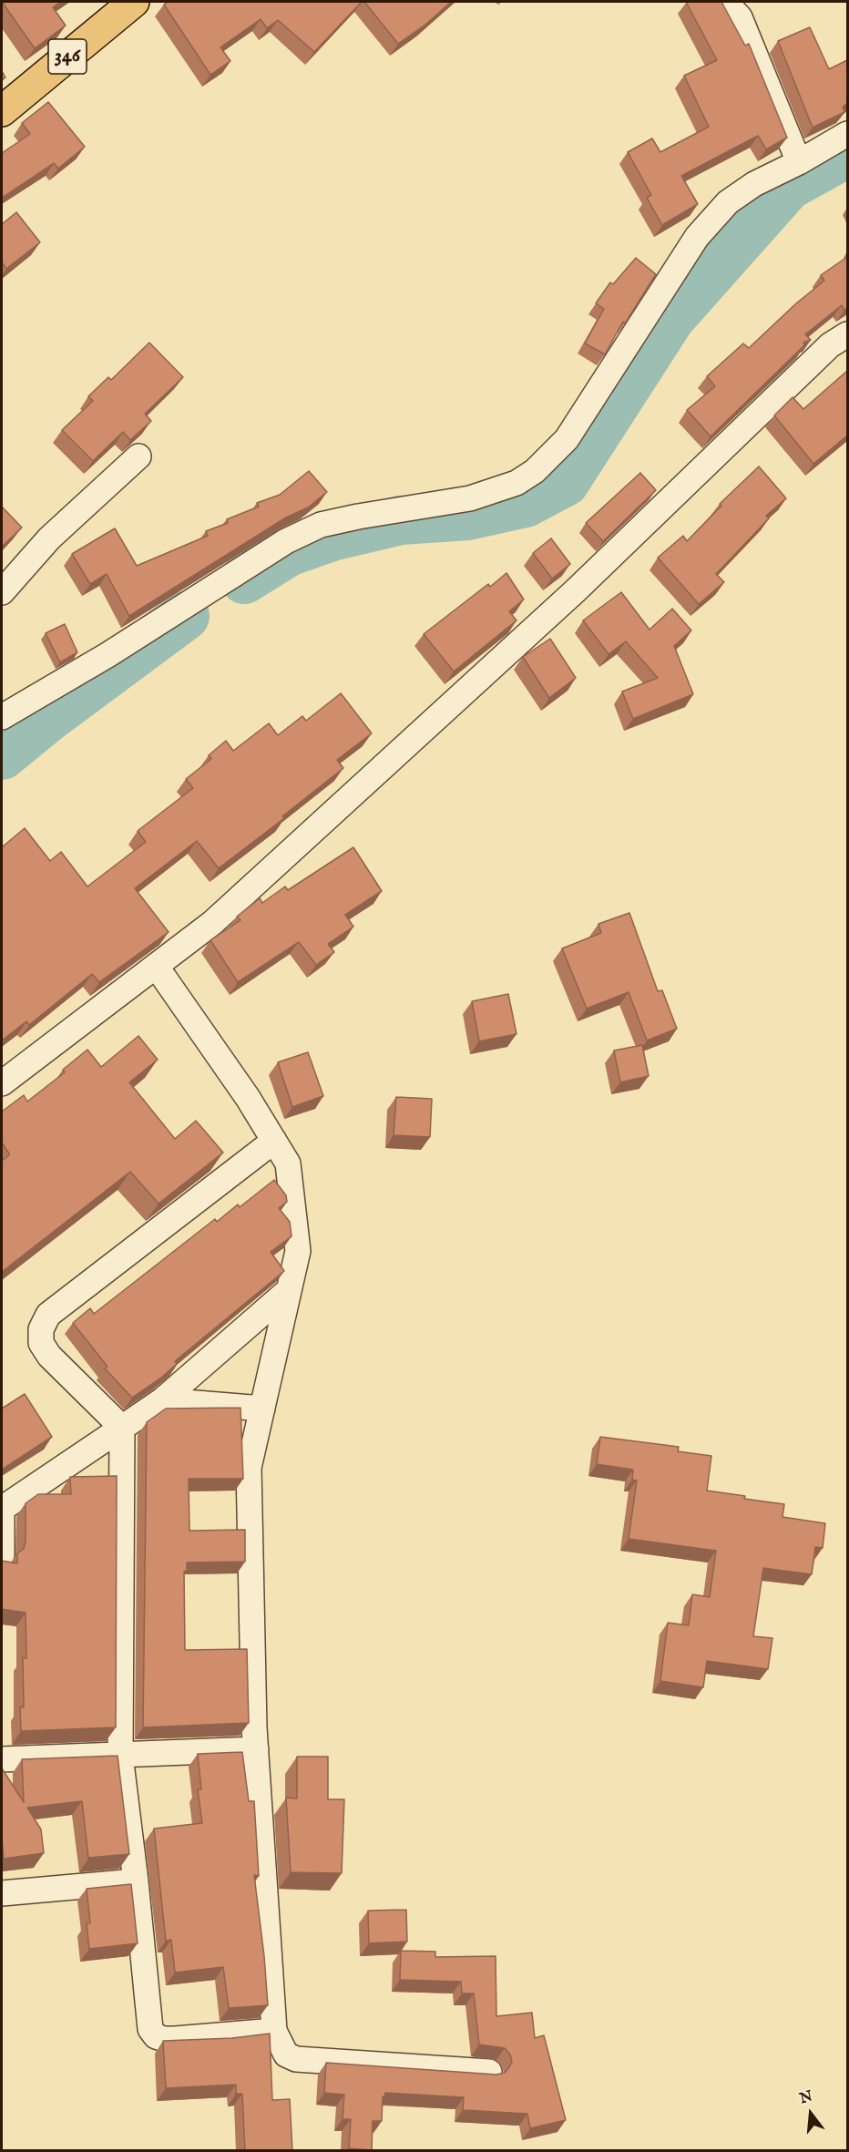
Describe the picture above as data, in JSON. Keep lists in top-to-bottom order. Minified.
{"streets":{"main road":["346"]},"north":"top"}
